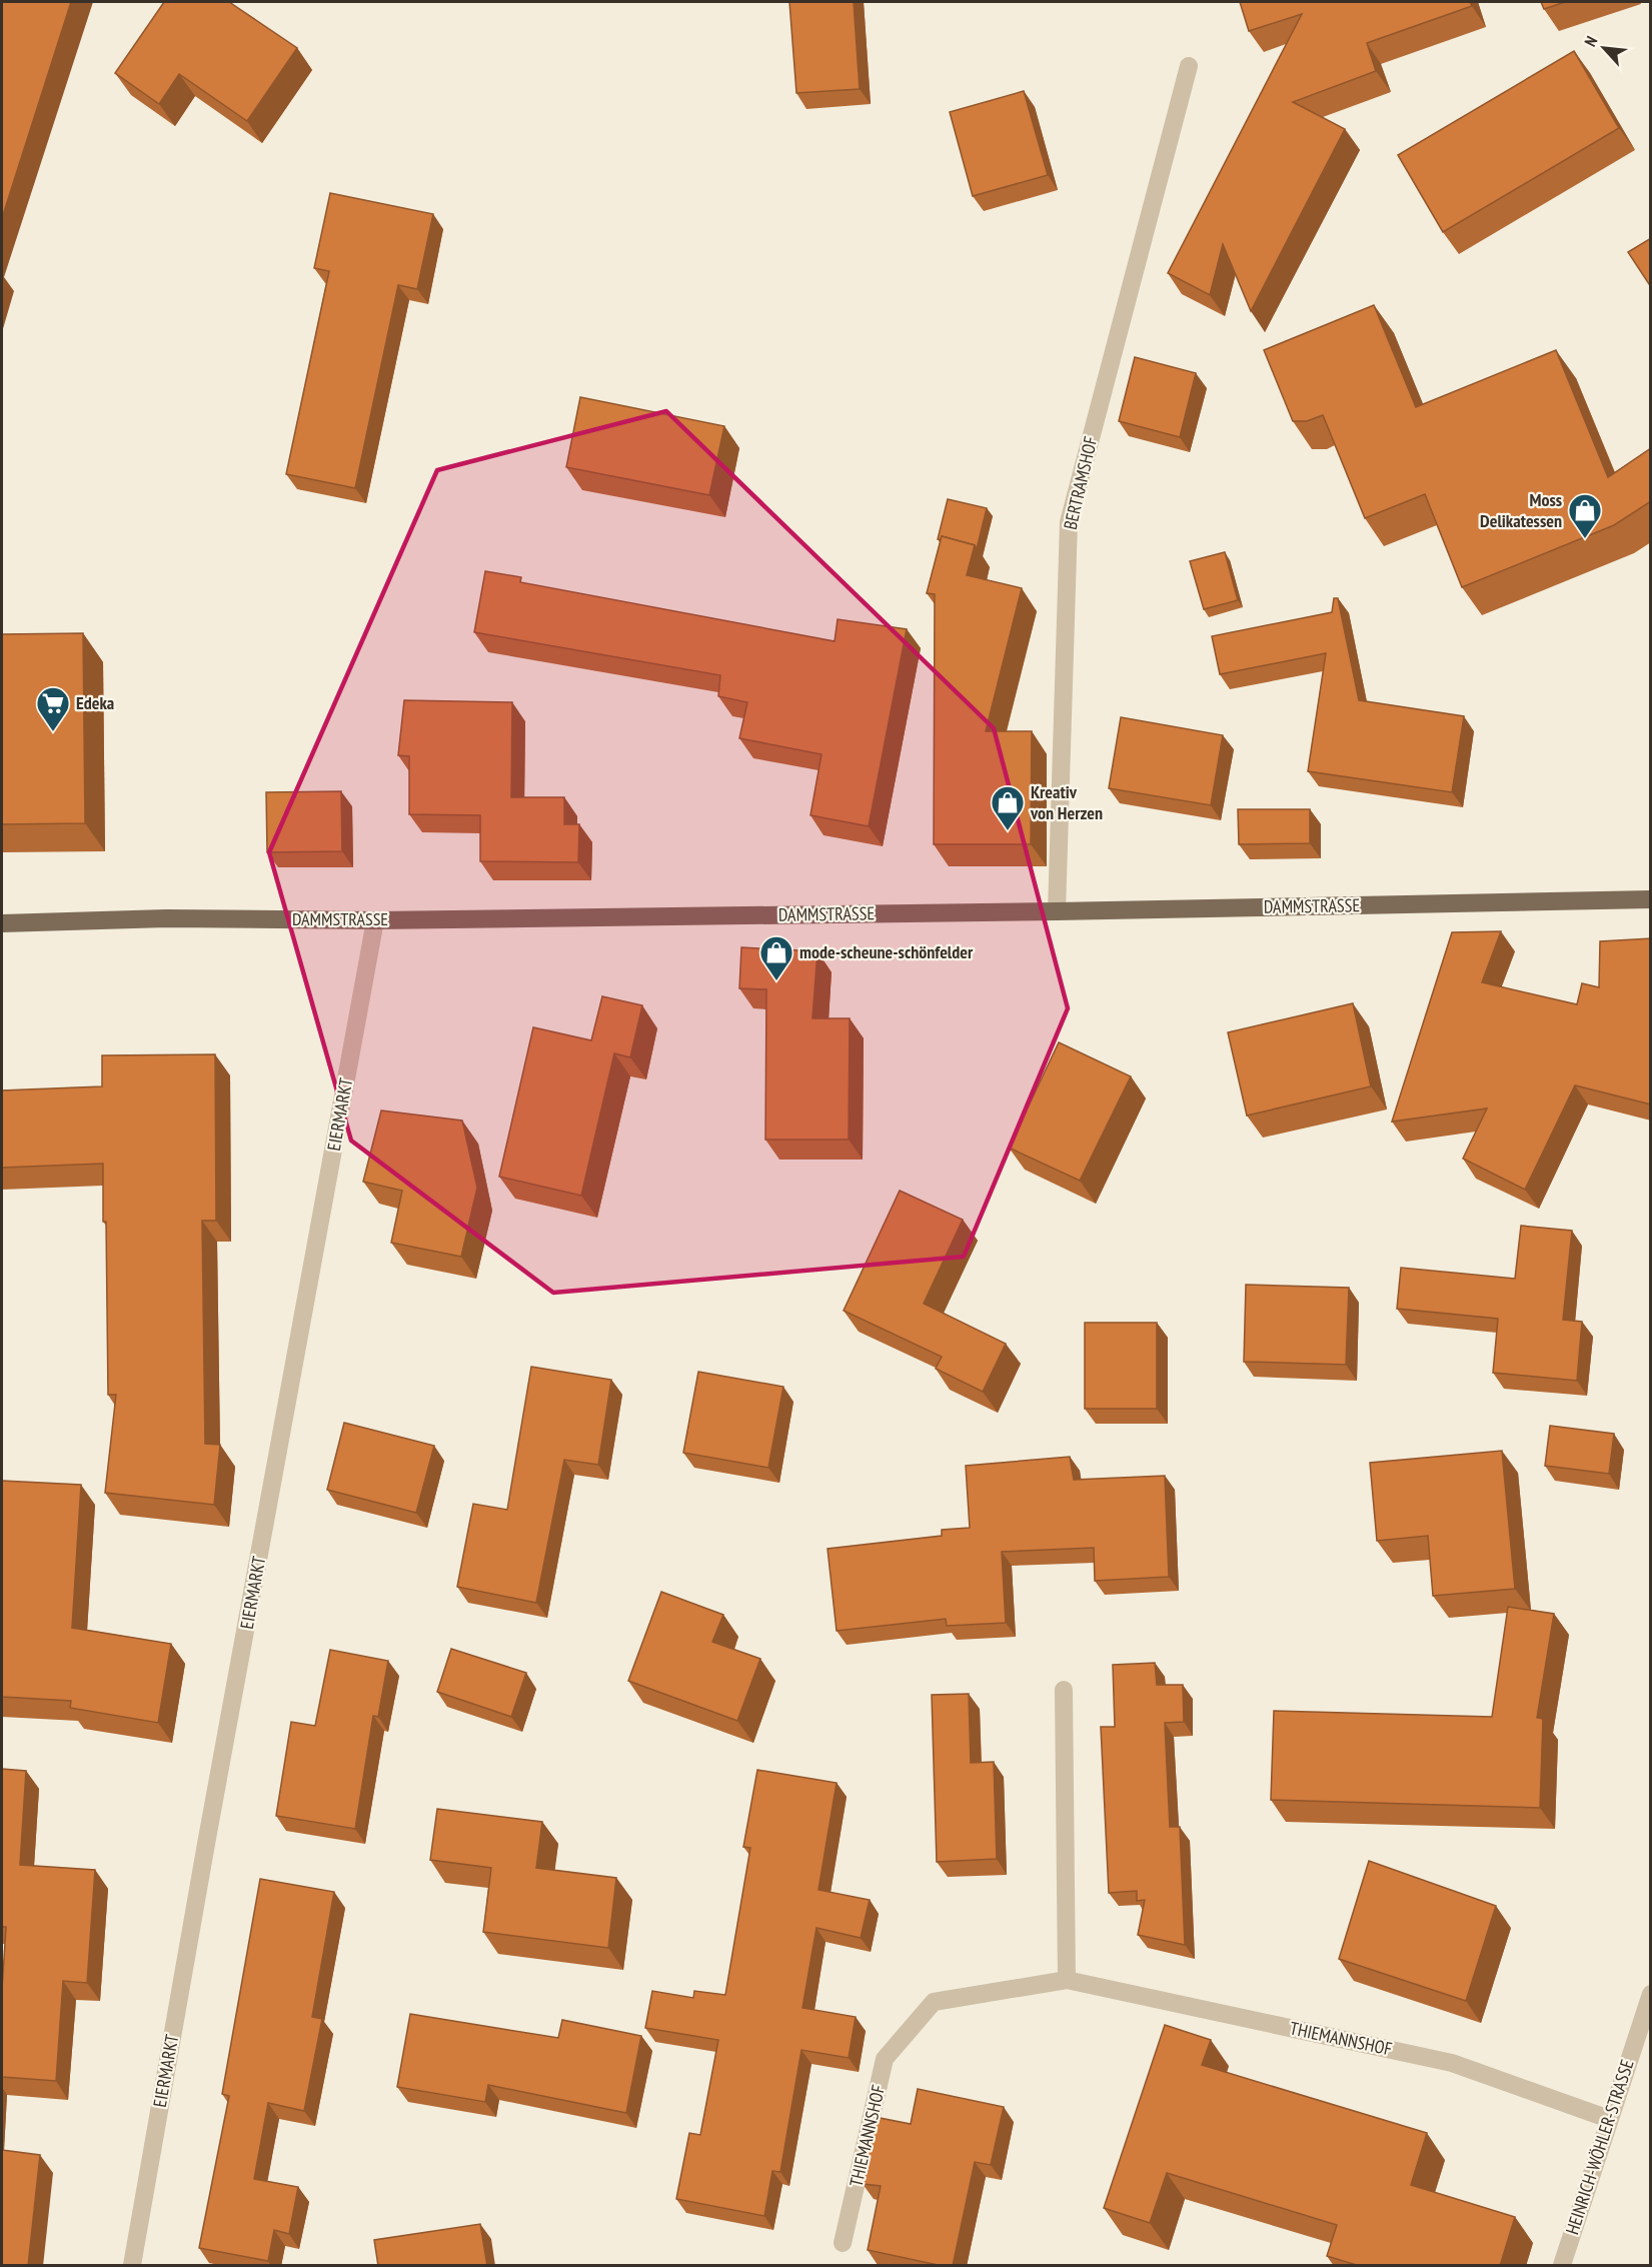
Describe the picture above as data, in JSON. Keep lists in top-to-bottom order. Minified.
{"streets":{"main road":["DAMMSTRASSE"],"street":["BERTRAMSHOF","EIERMARKT","THIEMANNSHOF","HEINRICH-WÖHLER-STRASSE"]},"crossings":[["BERTRAMSHOF","DAMMSTRASSE"],["DAMMSTRASSE","EIERMARKT"],["THIEMANNSHOF","HEINRICH-WÖHLER-STRASSE"]],"places":{"shop":["Moss Delikatessen","Kreativ von Herzen","mode-scheune-schönfelder"],"supermarket":["Edeka"]},"north":"top left"}
